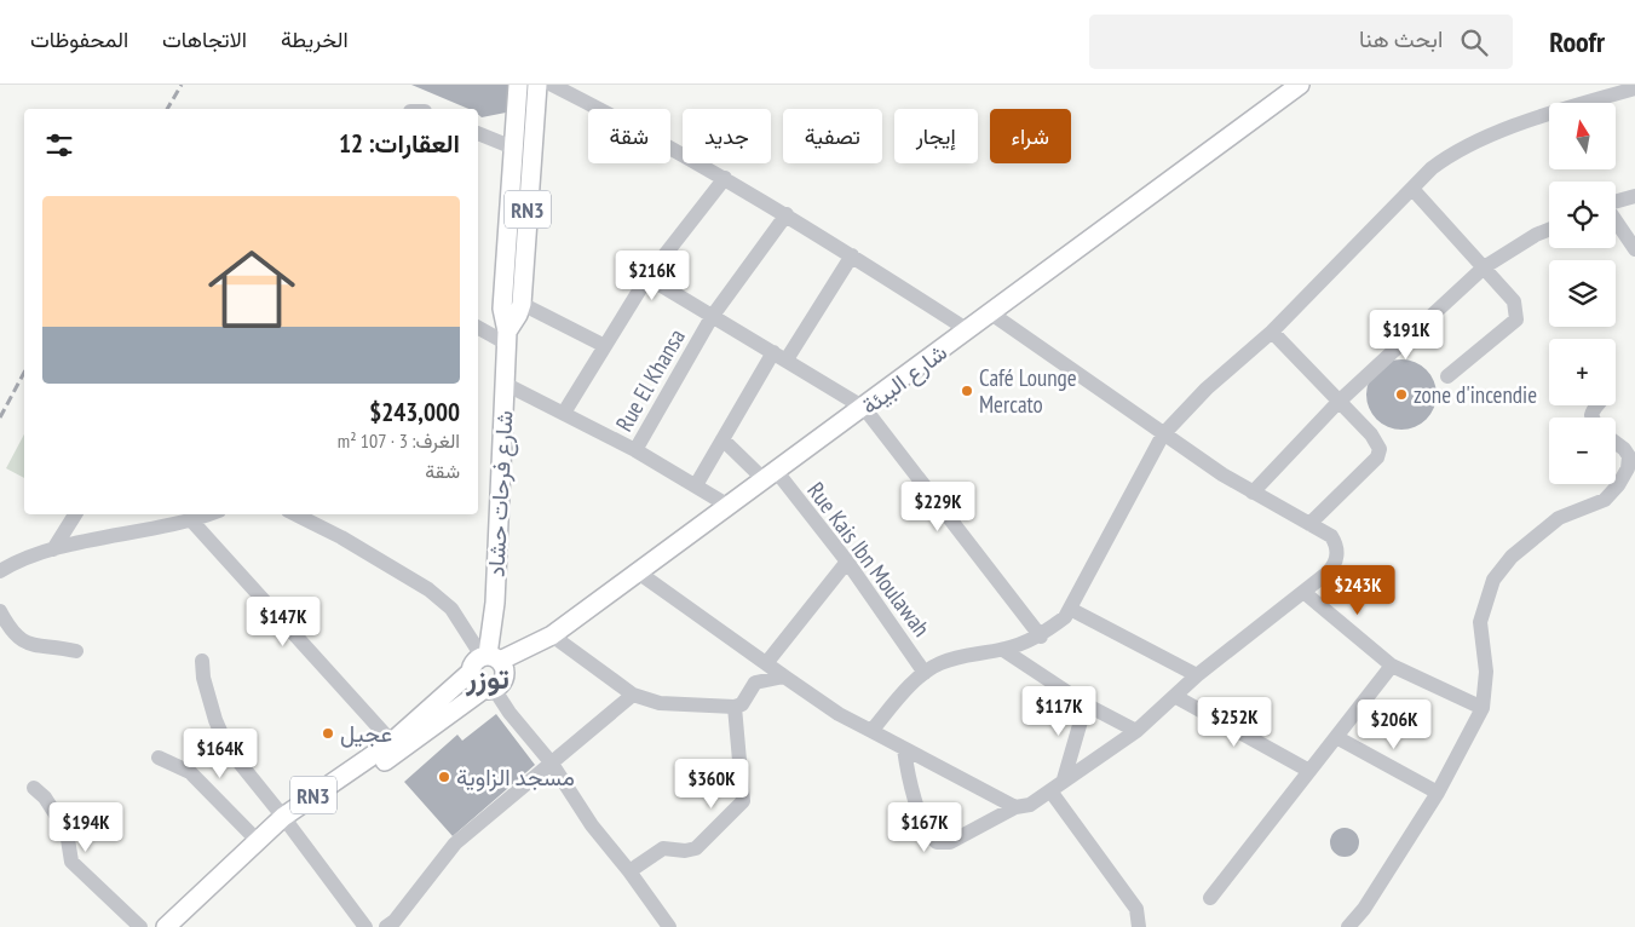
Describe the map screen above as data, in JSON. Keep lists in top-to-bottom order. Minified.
{"streets":{"main road":["RN3","شارع البيئة","شارع فرحات حشاد"],"street":["Rue El Khansa","Rue Kais Ibn Moulawah"]},"crossings":[["RN3","شارع البيئة"],["RN3","شارع فرحات حشاد"],["شارع البيئة","شارع فرحات حشاد"],["شارع البيئة","Rue Kais Ibn Moulawah"]],"districts":["توزر"],"places":["Café Lounge Mercato","zone d'incendie","عجيل","مسجد الزاوية"],"north":"top","page":{"header":"Roofr","search":"ابحث هنا","nav":["الخريطة","الاتجاهات","المحفوظات"],"map_buttons":["+","−"],"chip":["شراء","إيجار","تصفية","جديد","شقة"],"heading":"العقارات: 12","list":[{"name":"$243,000","note":"الغرف: 3 · 107 m² · شقة"}],"price":["$216K","$191K","$229K","$243K","$147K","$117K","$252K","$206K","$164K","$360K","$194K","$167K"]}}
